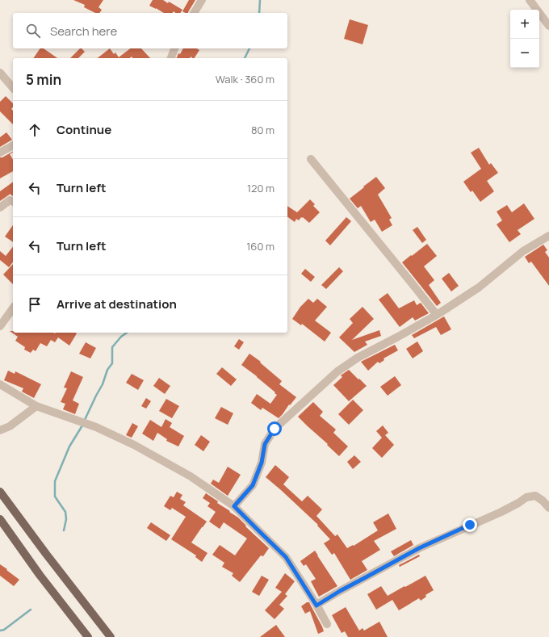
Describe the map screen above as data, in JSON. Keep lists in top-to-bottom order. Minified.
{"page":{"map_buttons":["+","−"],"search":"Search here","heading":["5 min","Walk · 360 m"],"list":[["Continue","80 m"],["Turn left","120 m"],["Turn left","160 m"],"Arrive at destination"]}}
